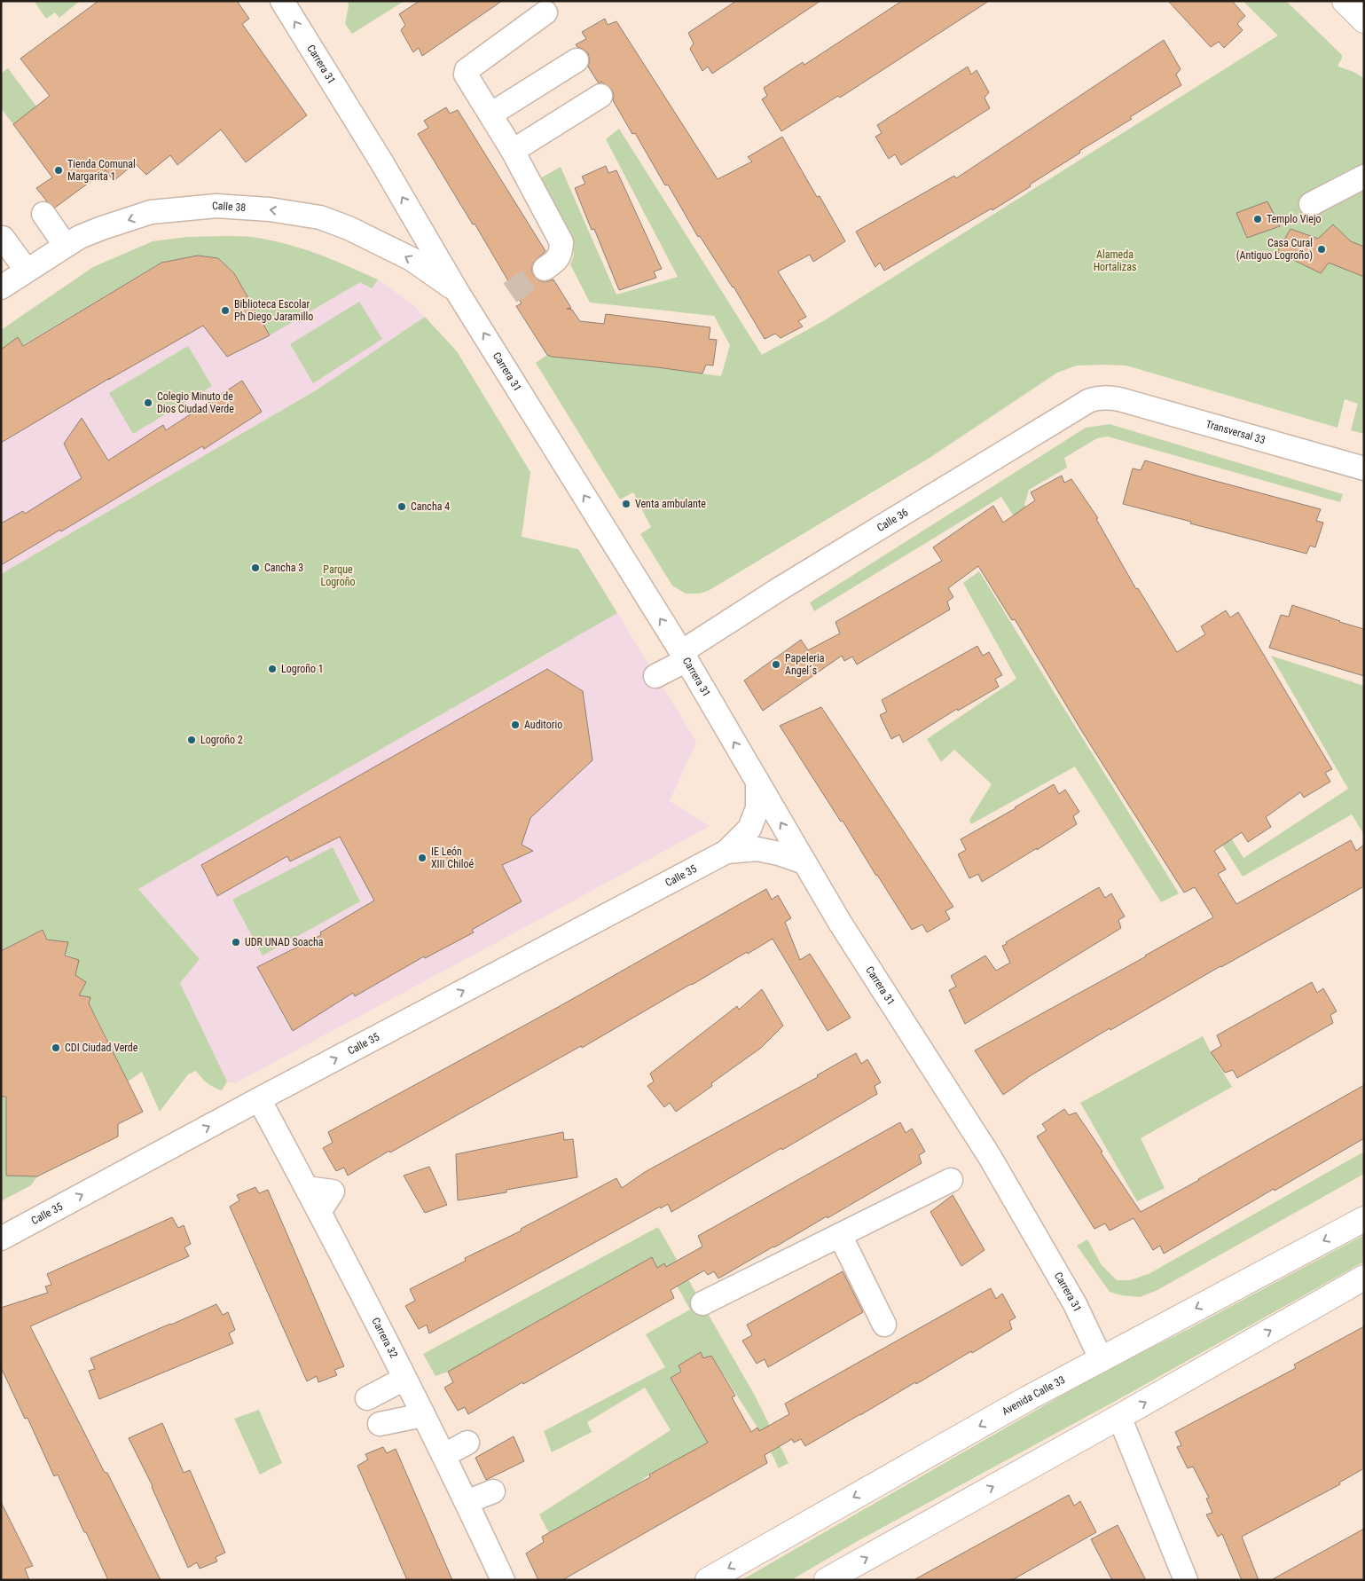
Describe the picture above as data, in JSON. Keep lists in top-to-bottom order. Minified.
{"streets":{"main road":["Avenida Calle 33"],"street":["Carrera 31","Calle 38","Transversal 33","Calle 36","Calle 35","Carrera 32"]},"crossings":[["Carrera 31","Calle 38"],["Carrera 31","Calle 36"],["Carrera 31","Calle 35"],["Carrera 31","Avenida Calle 33"],["Transversal 33","Calle 36"],["Calle 35","Carrera 32"]],"one_way":["Carrera 31","Calle 38","Calle 35"],"parks":["Alameda Hortalizas","Parque Logroño"],"places":["Tienda Comunal Margarita 1","Templo Viejo","Casa Cural (Antiguo Logroño)","Biblioteca Escolar Ph Diego Jaramillo","Colegio Minuto de Dios Ciudad Verde","Venta ambulante","Cancha 4","Cancha 3","Papeleria Angel´s","Logroño 1","Auditorio","Logroño 2","IE León XIII Chiloé","UDR UNAD Soacha","CDI Ciudad Verde"]}
